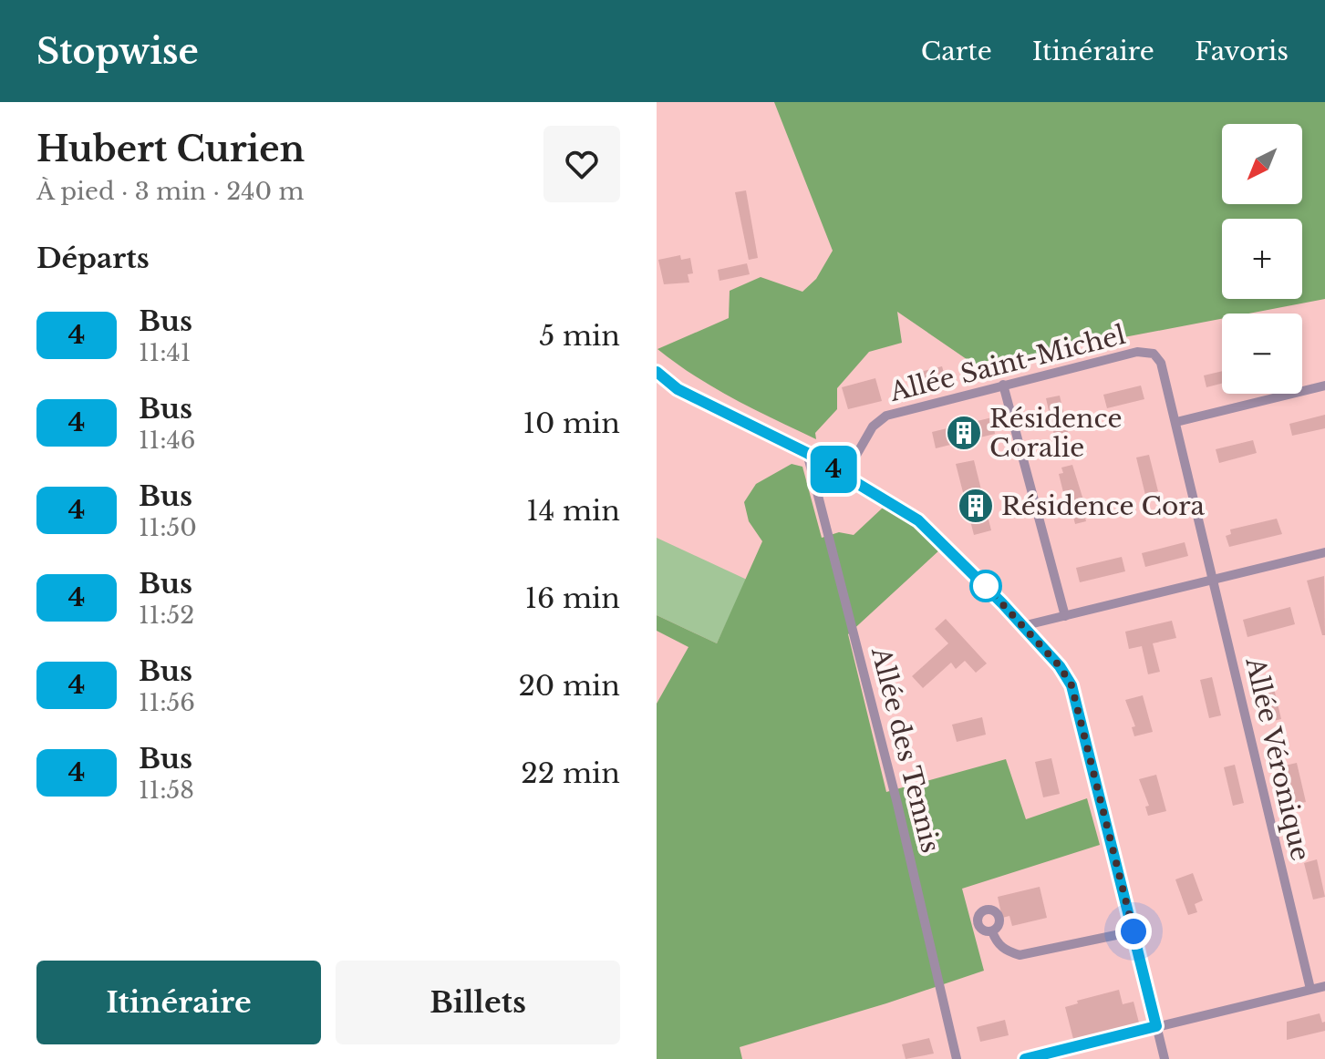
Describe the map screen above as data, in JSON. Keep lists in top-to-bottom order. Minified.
{"streets":{"street":["Allée Saint-Michel","Allée des Tennis","Allée Véronique"]},"crossings":[["Allée Saint-Michel","Allée Véronique"]],"places":{"building":["Résidence Coralie","Résidence Cora"]},"lines":["bus line 4"],"north":"bottom left","page":{"header":"Stopwise","nav":["Carte","Itinéraire","Favoris"],"heading":[["Hubert Curien","À pied · 3 min · 240 m"],"Départs"],"on_map":"4","map_buttons":["+","−"],"list":[{"mark":"4","name":"Bus","note":"11:41","value":"5 min"},{"mark":"4","name":"Bus","note":"11:46","value":"10 min"},{"mark":"4","name":"Bus","note":"11:50","value":"14 min"},{"mark":"4","name":"Bus","note":"11:52","value":"16 min"},{"mark":"4","name":"Bus","note":"11:56","value":"20 min"},{"mark":"4","name":"Bus","note":"11:58","value":"22 min"}],"buttons":["Itinéraire","Billets"]}}
